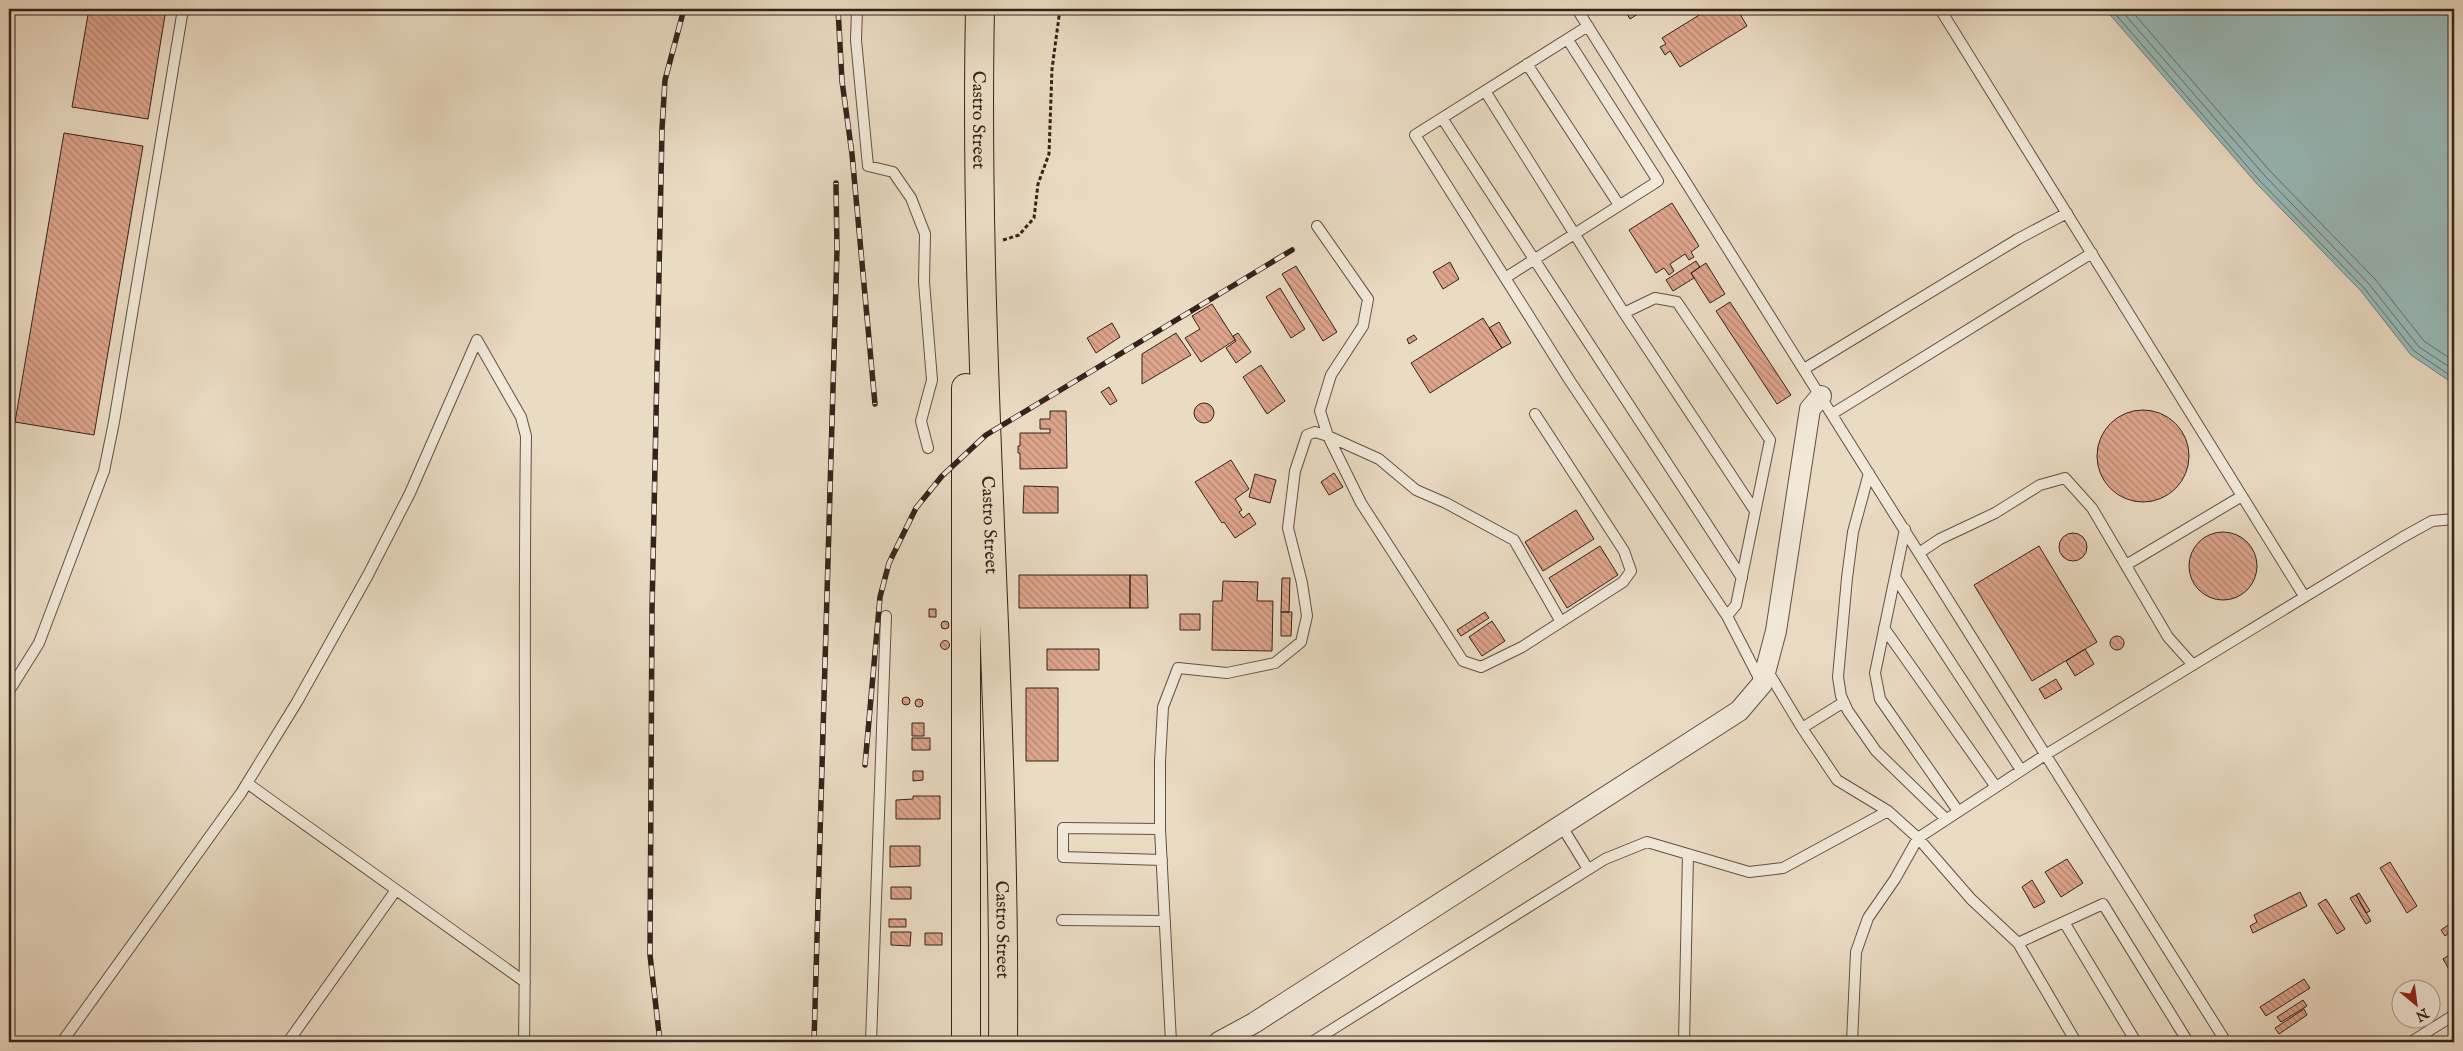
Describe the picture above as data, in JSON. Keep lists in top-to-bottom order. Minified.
{"streets":{"main road":["Castro Street"]},"north":"bottom right"}
